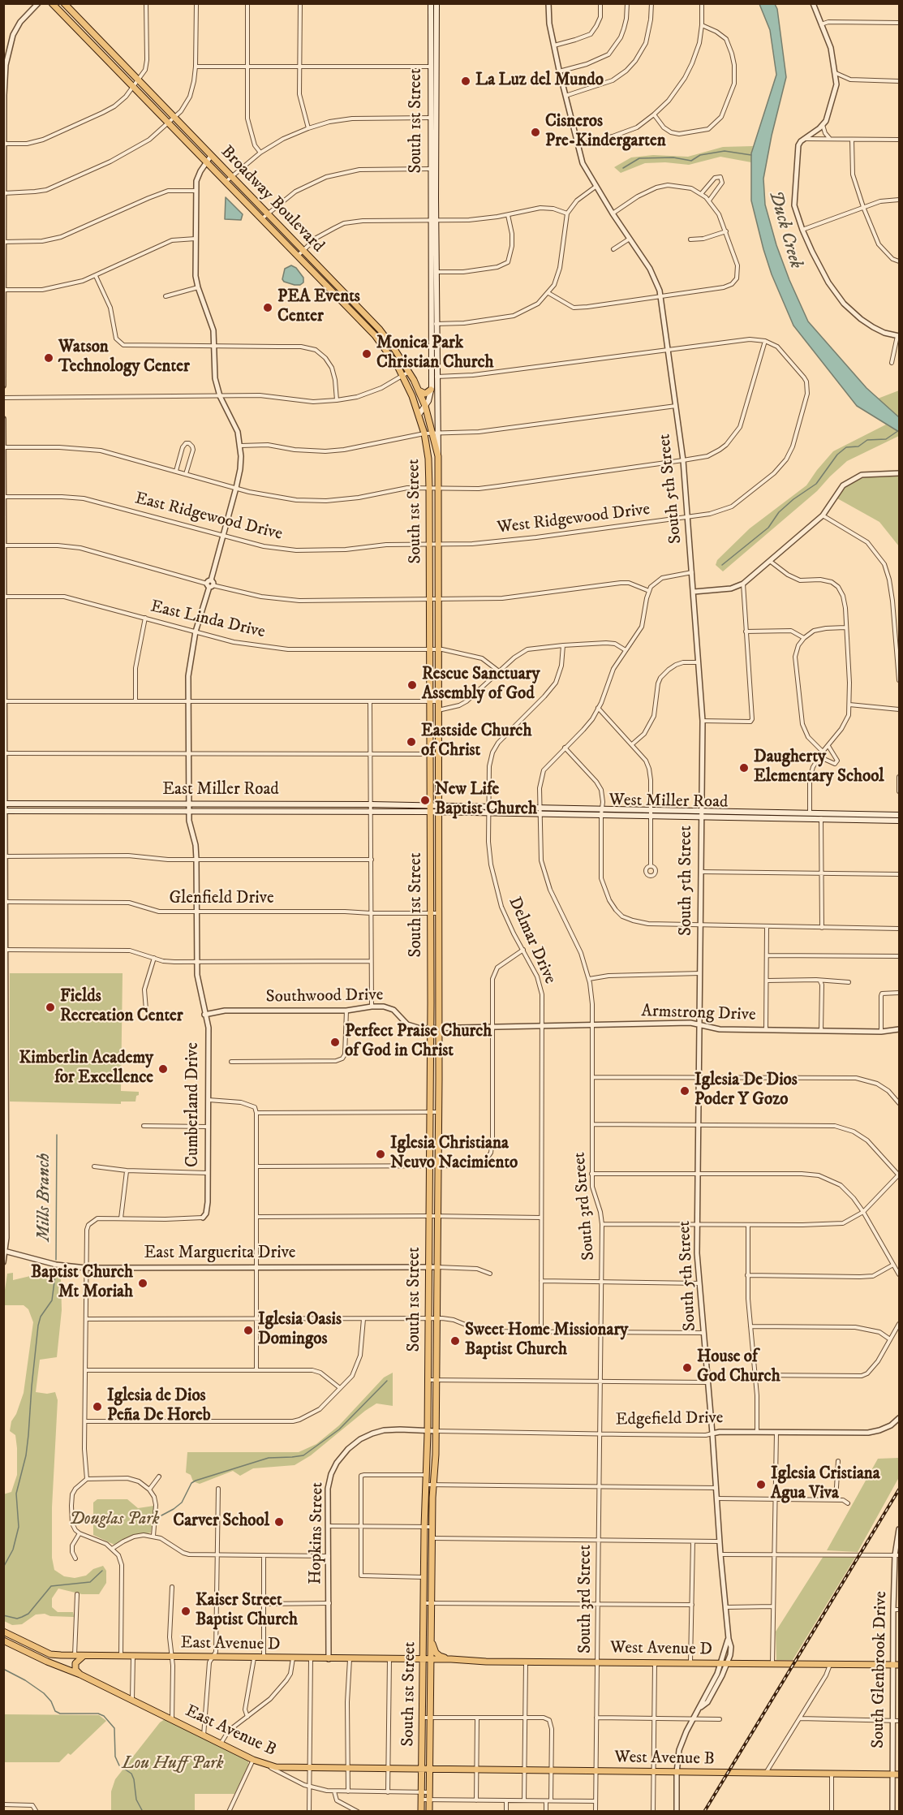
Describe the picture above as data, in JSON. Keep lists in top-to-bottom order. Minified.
{"streets":{"main road":["South 1st Street","Broadway Boulevard","East Miller Road","West Miller Road","East Avenue D","West Avenue D","East Avenue B","West Avenue B"],"street":["South 5th Street","East Ridgewood Drive","West Ridgewood Drive","East Linda Drive","Glenfield Drive","Delmar Drive","Southwood Drive","Armstrong Drive","Cumberland Drive","South 3rd Street","East Marguerita Drive","Edgefield Drive","Hopkins Street","South Glenbrook Drive"]},"crossings":[["South 1st Street","Broadway Boulevard"],["South 1st Street","East Ridgewood Drive"],["South 1st Street","West Ridgewood Drive"],["South 1st Street","East Linda Drive"],["South 1st Street","East Miller Road"],["South 1st Street","West Miller Road"],["South 1st Street","Glenfield Drive"],["South 1st Street","Southwood Drive"],["South 1st Street","Armstrong Drive"],["South 1st Street","East Marguerita Drive"],["South 1st Street","Edgefield Drive"],["South 1st Street","Hopkins Street"],["South 1st Street","East Avenue D"],["South 1st Street","West Avenue D"],["South 1st Street","East Avenue B"],["South 1st Street","West Avenue B"],["Broadway Boulevard","Cumberland Drive"],["South 5th Street","West Ridgewood Drive"],["South 5th Street","West Miller Road"],["South 5th Street","Armstrong Drive"],["South 5th Street","Edgefield Drive"],["South 5th Street","West Avenue D"],["South 5th Street","West Avenue B"],["East Ridgewood Drive","West Ridgewood Drive"],["East Ridgewood Drive","Cumberland Drive"],["East Linda Drive","Cumberland Drive"],["East Miller Road","West Miller Road"],["East Miller Road","Cumberland Drive"],["West Miller Road","Delmar Drive"],["West Miller Road","South 3rd Street"],["Glenfield Drive","Cumberland Drive"],["Delmar Drive","Armstrong Drive"],["Southwood Drive","Armstrong Drive"],["Southwood Drive","Cumberland Drive"],["Armstrong Drive","South 3rd Street"],["South 3rd Street","Edgefield Drive"],["South 3rd Street","West Avenue D"],["South 3rd Street","West Avenue B"],["Edgefield Drive","Hopkins Street"],["Hopkins Street","East Avenue D"],["East Avenue D","West Avenue D"],["West Avenue D","South Glenbrook Drive"],["South Glenbrook Drive","West Avenue B"],["East Avenue B","West Avenue B"]],"water":["Duck Creek","Mills Branch"],"parks":["Douglas Park","Lou Huff Park"],"places":["La Luz del Mundo","Cisneros Pre-Kindergarten","PEA Events Center","Monica Park Christian Church","Watson Technology Center","Rescue Sanctuary Assembly of God","Eastside Church of Christ","Daugherty Elementary School","New Life Baptist Church","Fields Recreation Center","Perfect Praise Church of God in Christ","Kimberlin Academy for Excellence","Iglesia De Dios Poder Y Gozo","Iglesia Christiana Neuvo Nacimiento","Baptist Church Mt Moriah","Iglesia Oasis Domingos","Sweet Home Missionary Baptist Church","House of God Church","Iglesia de Dios Peña De Horeb","Iglesia Cristiana Agua Viva","Carver School","Kaiser Street Baptist Church"]}
